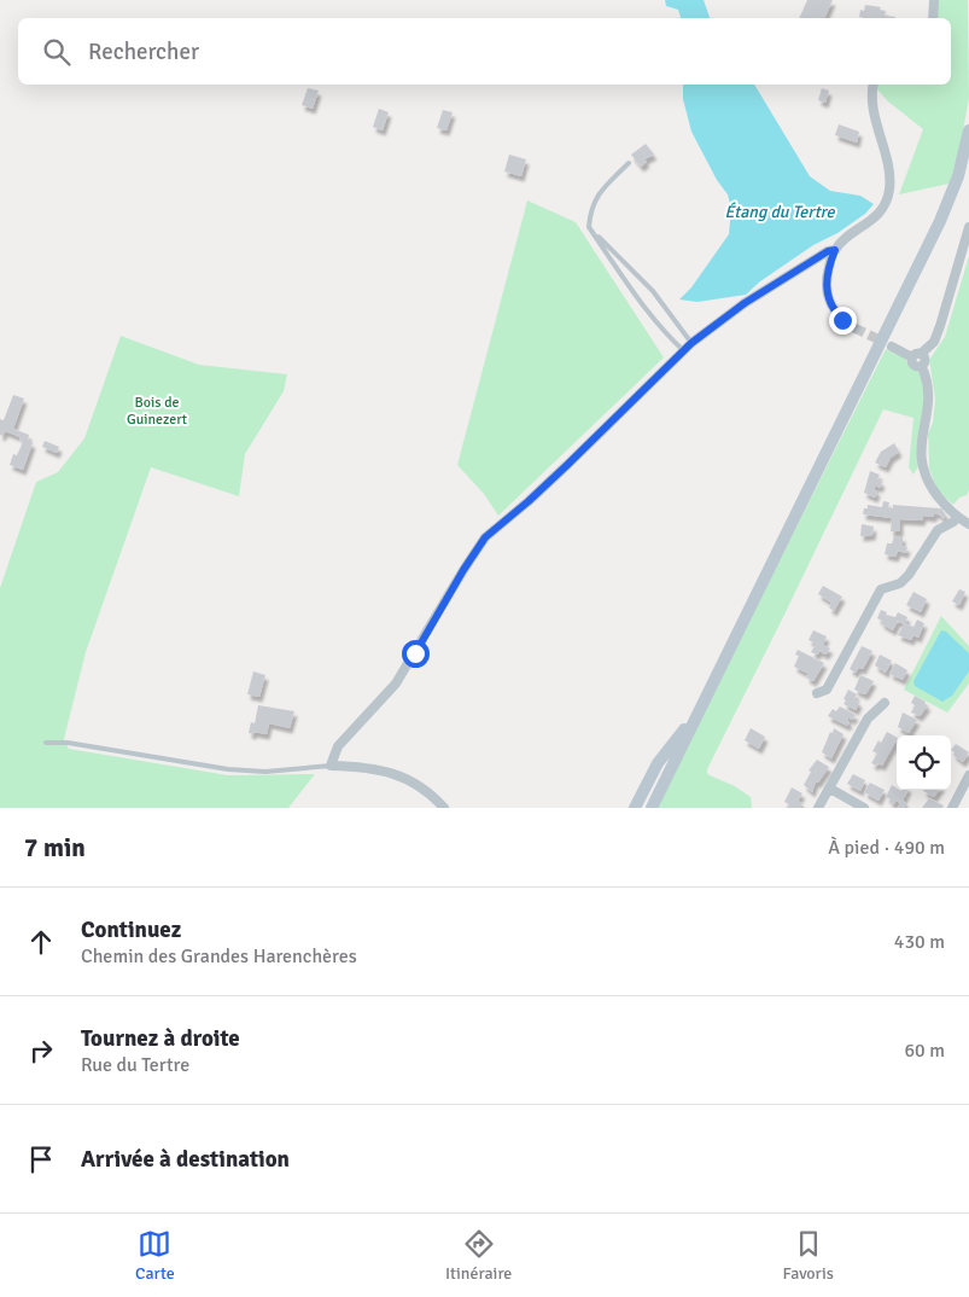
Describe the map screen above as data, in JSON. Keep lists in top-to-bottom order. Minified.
{"water":["Étang du Tertre"],"parks":["Bois de Guinezert"],"page":{"search":"Rechercher","heading":["7 min","À pied · 490 m"],"list":[["Continuez","Chemin des Grandes Harenchères","430 m"],["Tournez à droite","Rue du Tertre","60 m"],"Arrivée à destination"],"nav":["Carte","Itinéraire","Favoris"]}}
